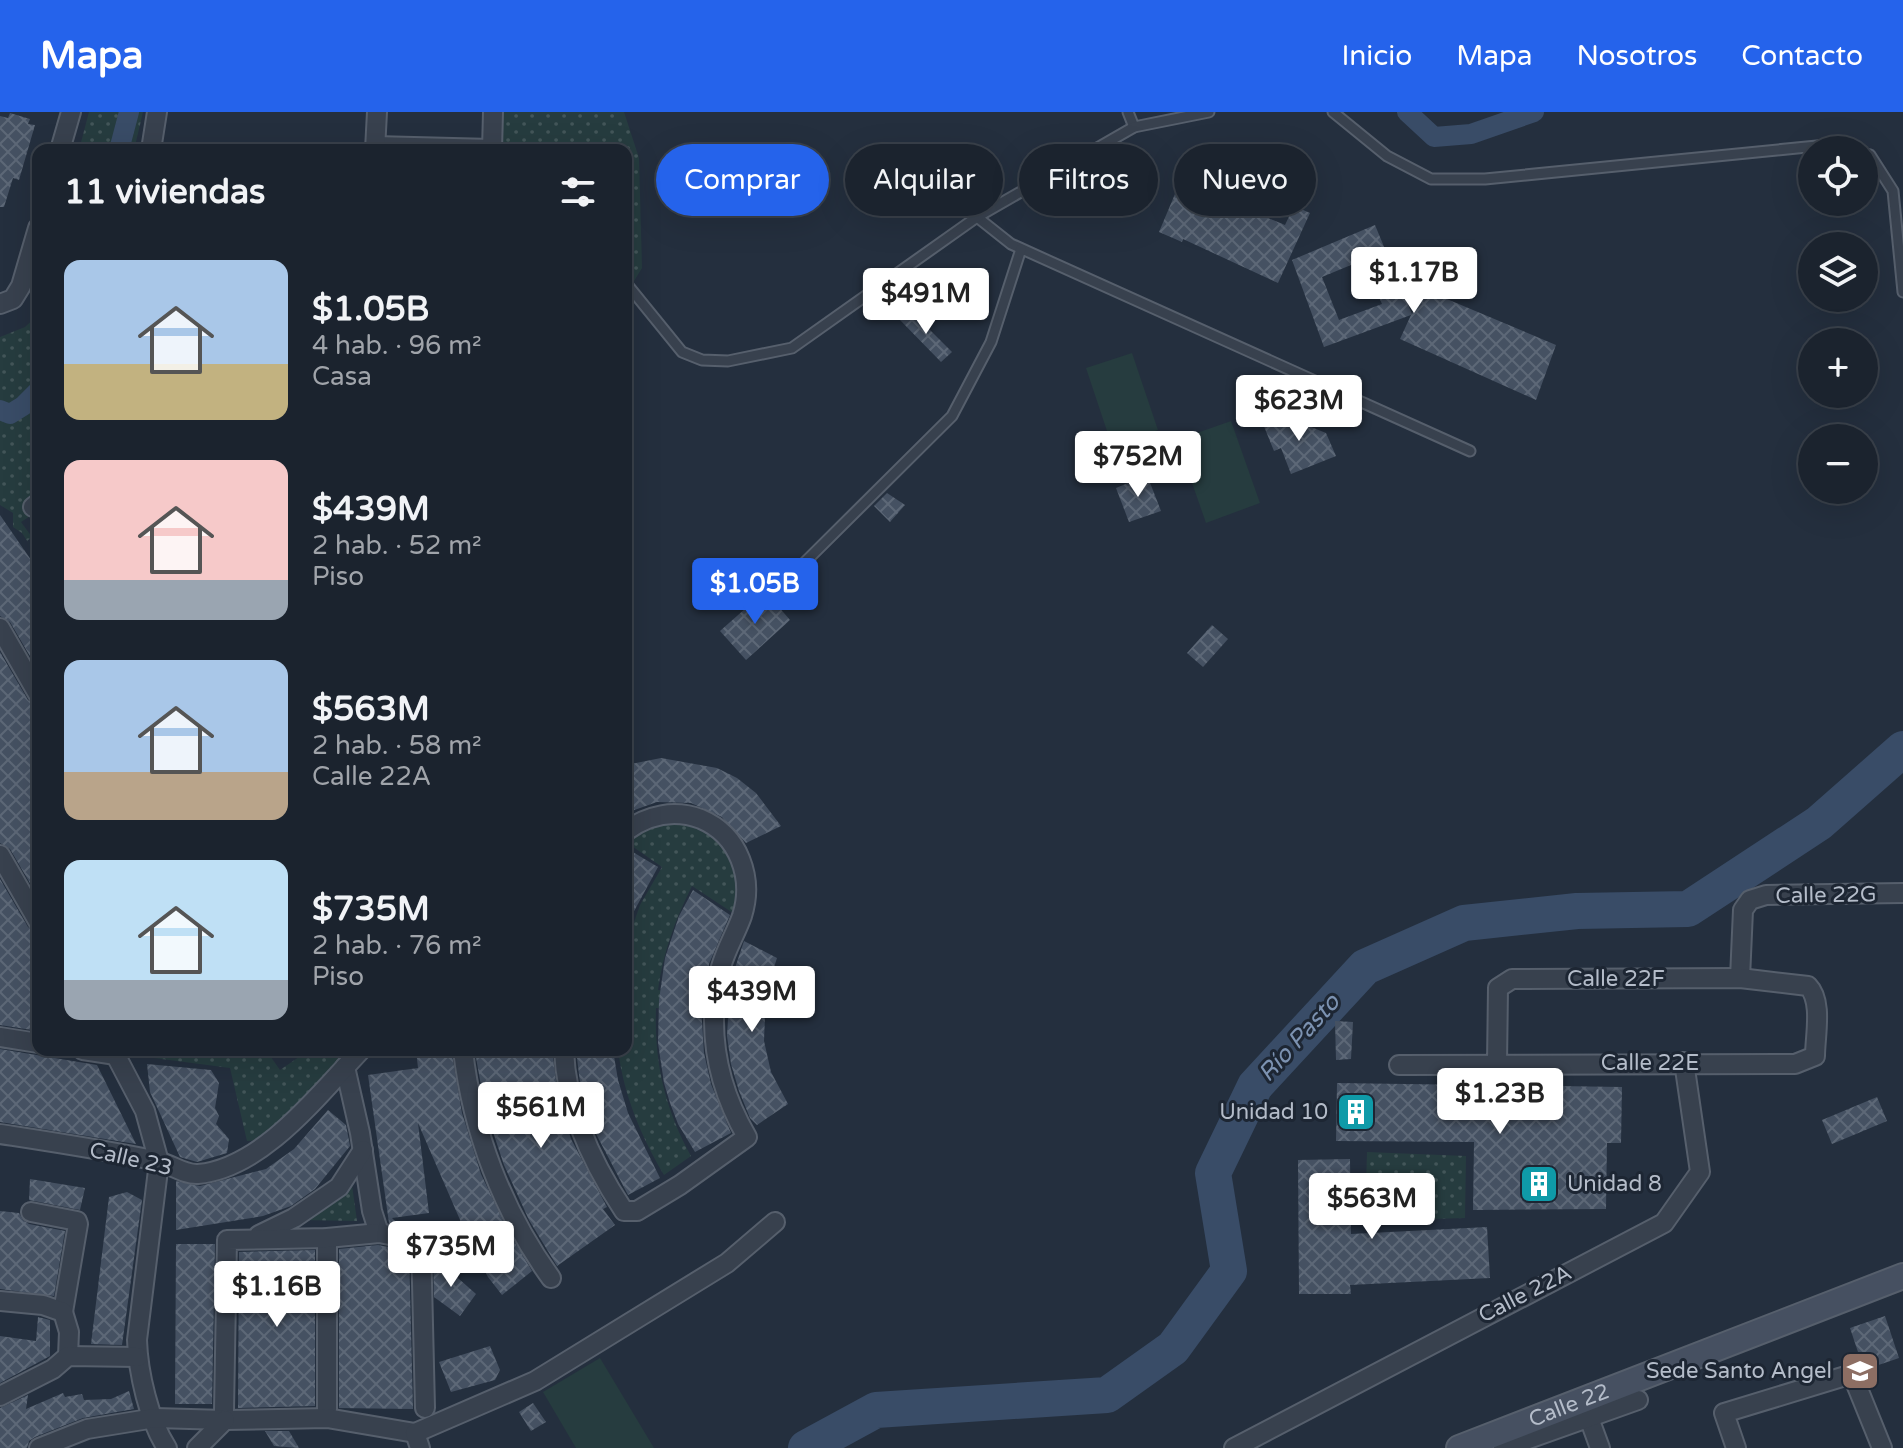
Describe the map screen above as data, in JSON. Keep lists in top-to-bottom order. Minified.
{"streets":{"main road":["Calle 22"],"street":["Calle 22G","Calle 22F","Calle 22E","Calle 23","Calle 22A"]},"crossings":[["Calle 22G","Calle 22F"],["Calle 22F","Calle 22E"],["Calle 22E","Calle 22A"]],"water":["Río Pasto"],"places":{"building":["Unidad 10","Unidad 8"],"school or university":["Sede Santo Angel"]},"page":{"header":"Mapa","nav":["Inicio","Mapa","Nosotros","Contacto"],"map_buttons":["+","−"],"chip":["Comprar","Alquilar","Filtros","Nuevo"],"heading":"11 viviendas","list":[{"name":"$1.05B","note":"4 hab. · 96 m² · Casa"},{"name":"$439M","note":"2 hab. · 52 m² · Piso"},{"name":"$563M","note":"2 hab. · 58 m² · Calle 22A"},{"name":"$735M","note":"2 hab. · 76 m² · Piso"}],"price":["$1.17B","$491M","$623M","$752M","$1.05B","$439M","$1.23B","$561M","$563M","$735M","$1.16B"]}}
